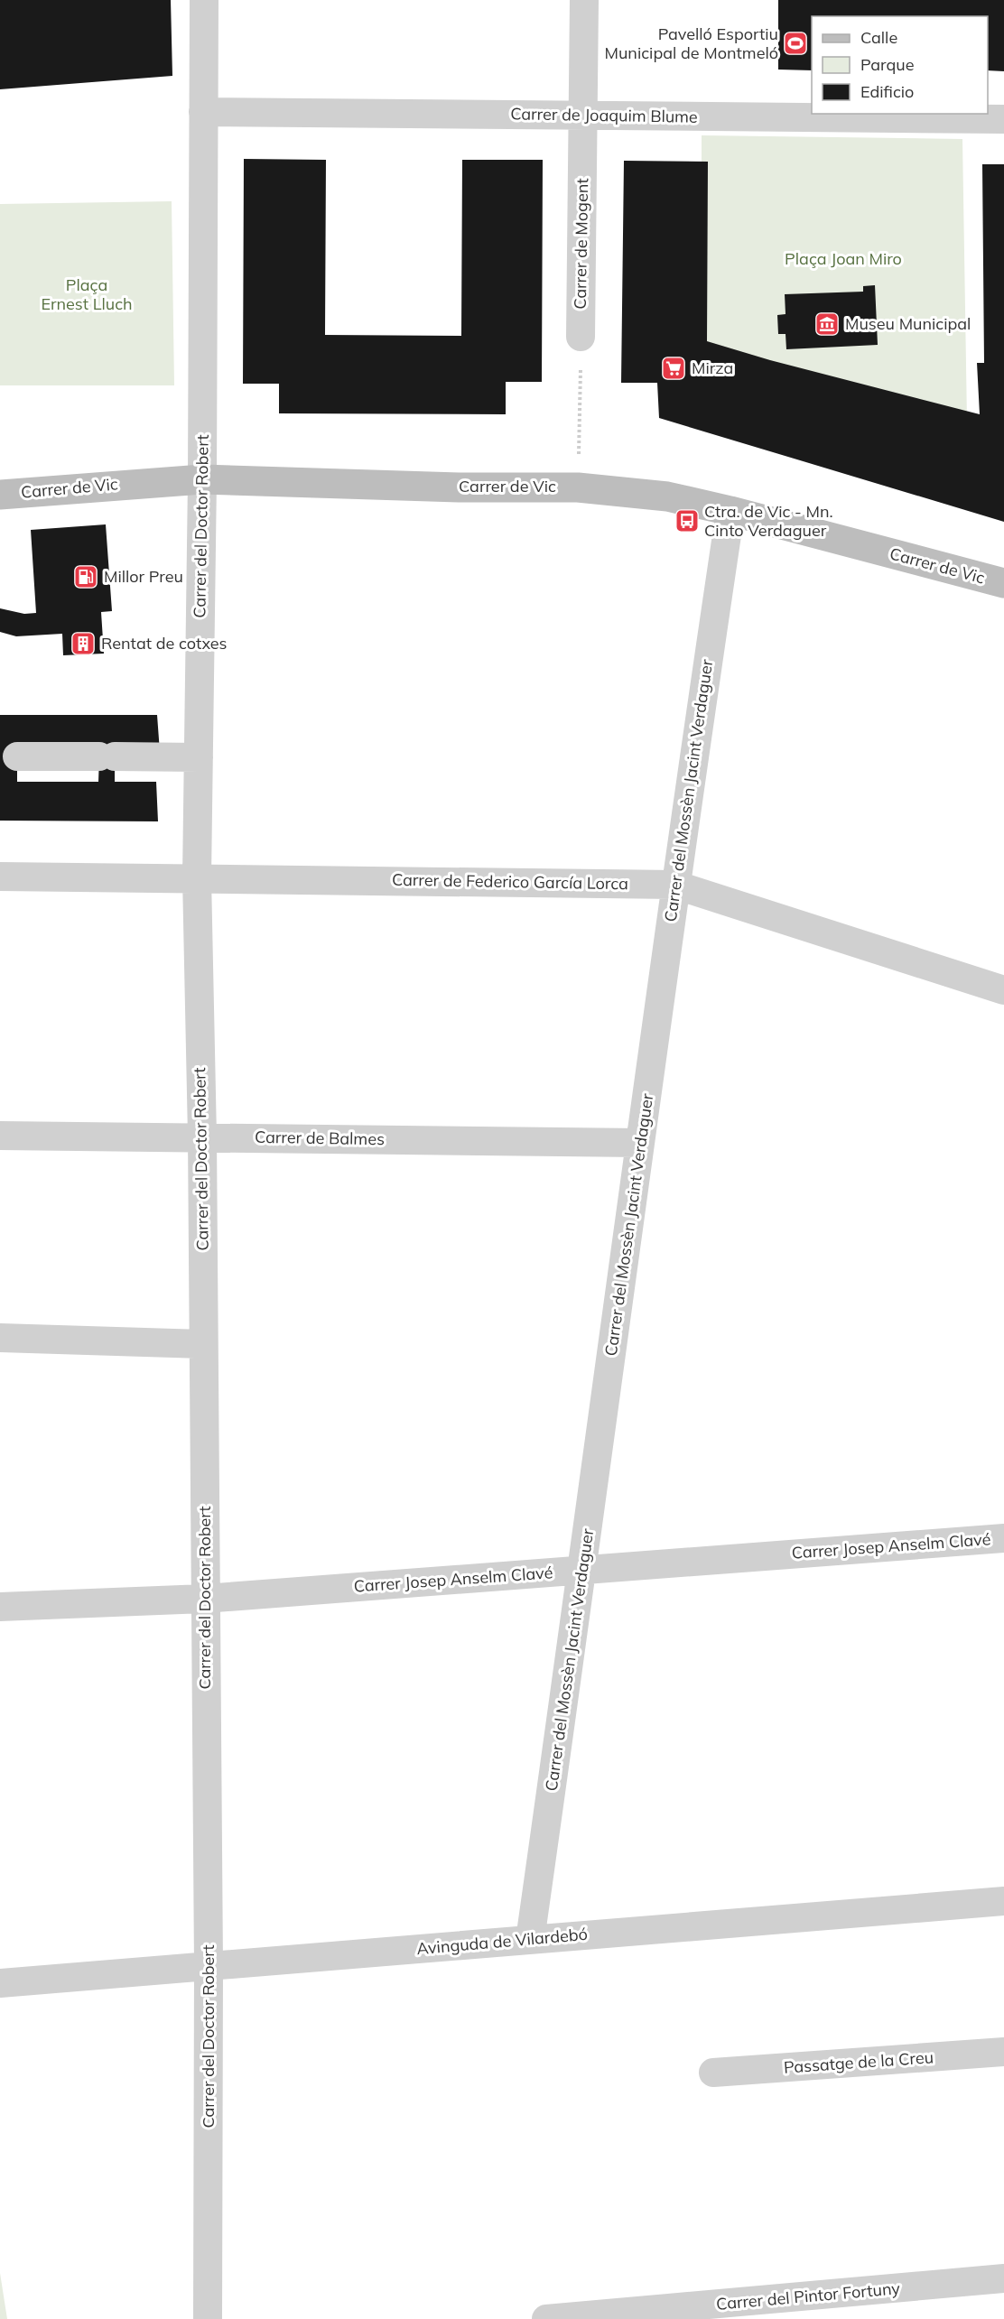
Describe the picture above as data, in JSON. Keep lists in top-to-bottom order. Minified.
{"streets":{"street":["Carrer de Joaquim Blume","Carrer de Mogent","Carrer de Vic","Carrer del Doctor Robert","Carrer del Mossèn Jacint Verdaguer","Carrer de Federico García Lorca","Carrer de Balmes","Carrer Josep Anselm Clavé","Avinguda de Vilardebó","Passatge de la Creu","Carrer del Pintor Fortuny"]},"crossings":[["Carrer de Joaquim Blume","Carrer de Mogent"],["Carrer de Joaquim Blume","Carrer del Doctor Robert"],["Carrer de Vic","Carrer del Doctor Robert"],["Carrer de Vic","Carrer del Mossèn Jacint Verdaguer"],["Carrer del Doctor Robert","Carrer de Federico García Lorca"],["Carrer del Doctor Robert","Carrer de Balmes"],["Carrer del Doctor Robert","Carrer Josep Anselm Clavé"],["Carrer del Doctor Robert","Avinguda de Vilardebó"],["Carrer del Mossèn Jacint Verdaguer","Carrer de Federico García Lorca"],["Carrer del Mossèn Jacint Verdaguer","Carrer de Balmes"],["Carrer del Mossèn Jacint Verdaguer","Carrer Josep Anselm Clavé"],["Carrer del Mossèn Jacint Verdaguer","Avinguda de Vilardebó"]],"parks":["Plaça Joan Miro","Plaça Ernest Lluch"],"places":{"sports":["Pavelló Esportiu Municipal de Montmeló"],"museum":["Museu Municipal"],"supermarket":["Mirza"],"bus stop":["Ctra. de Vic - Mn. Cinto Verdaguer"],"fuel station":["Millor Preu"],"building":["Rentat de cotxes"]},"legend":["Calle","Parque","Edificio"]}
